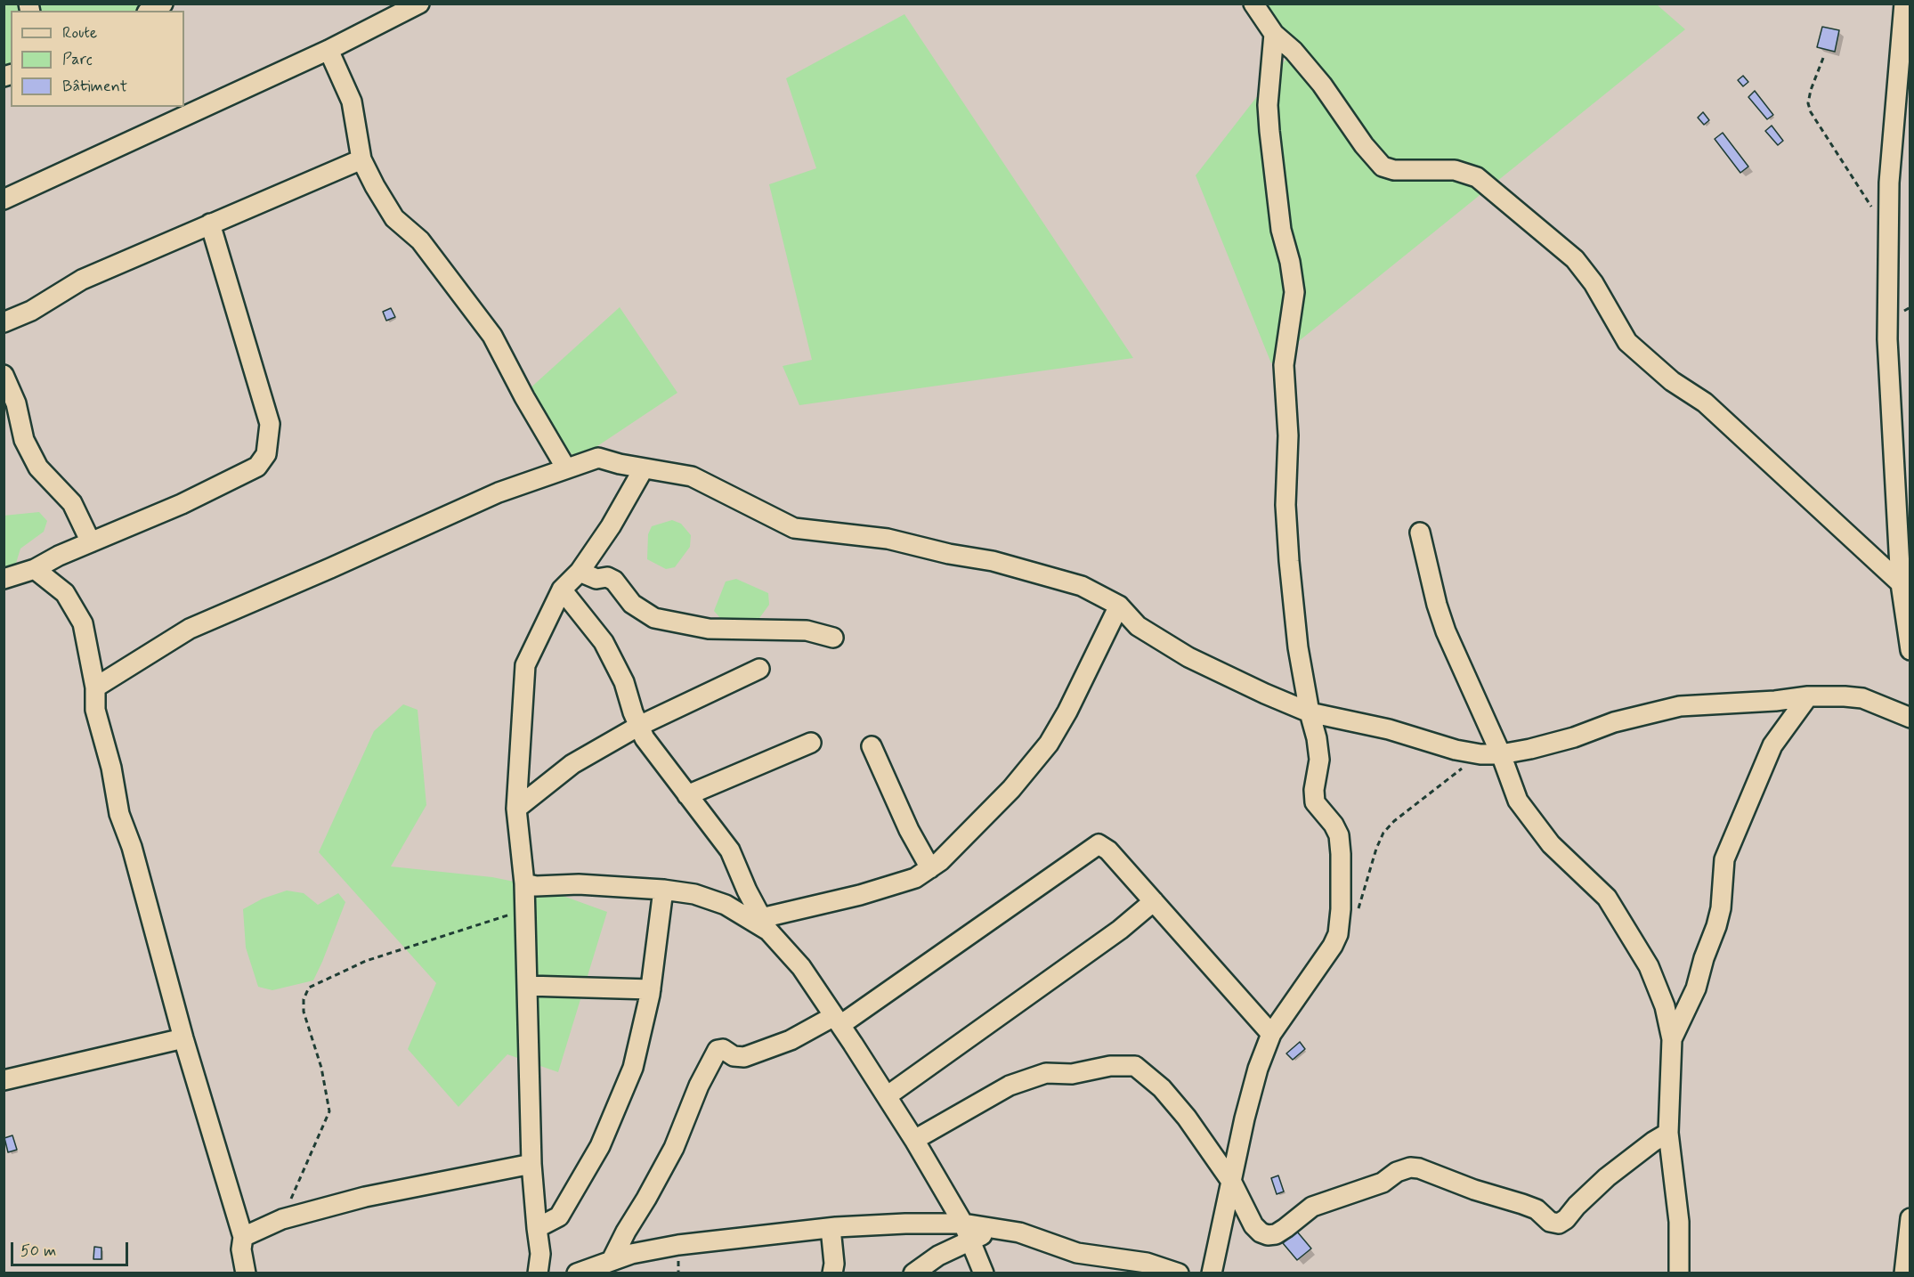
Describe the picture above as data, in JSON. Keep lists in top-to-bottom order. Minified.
{"legend":["Route","Parc","Bâtiment"],"scale_bar":"50 m"}
